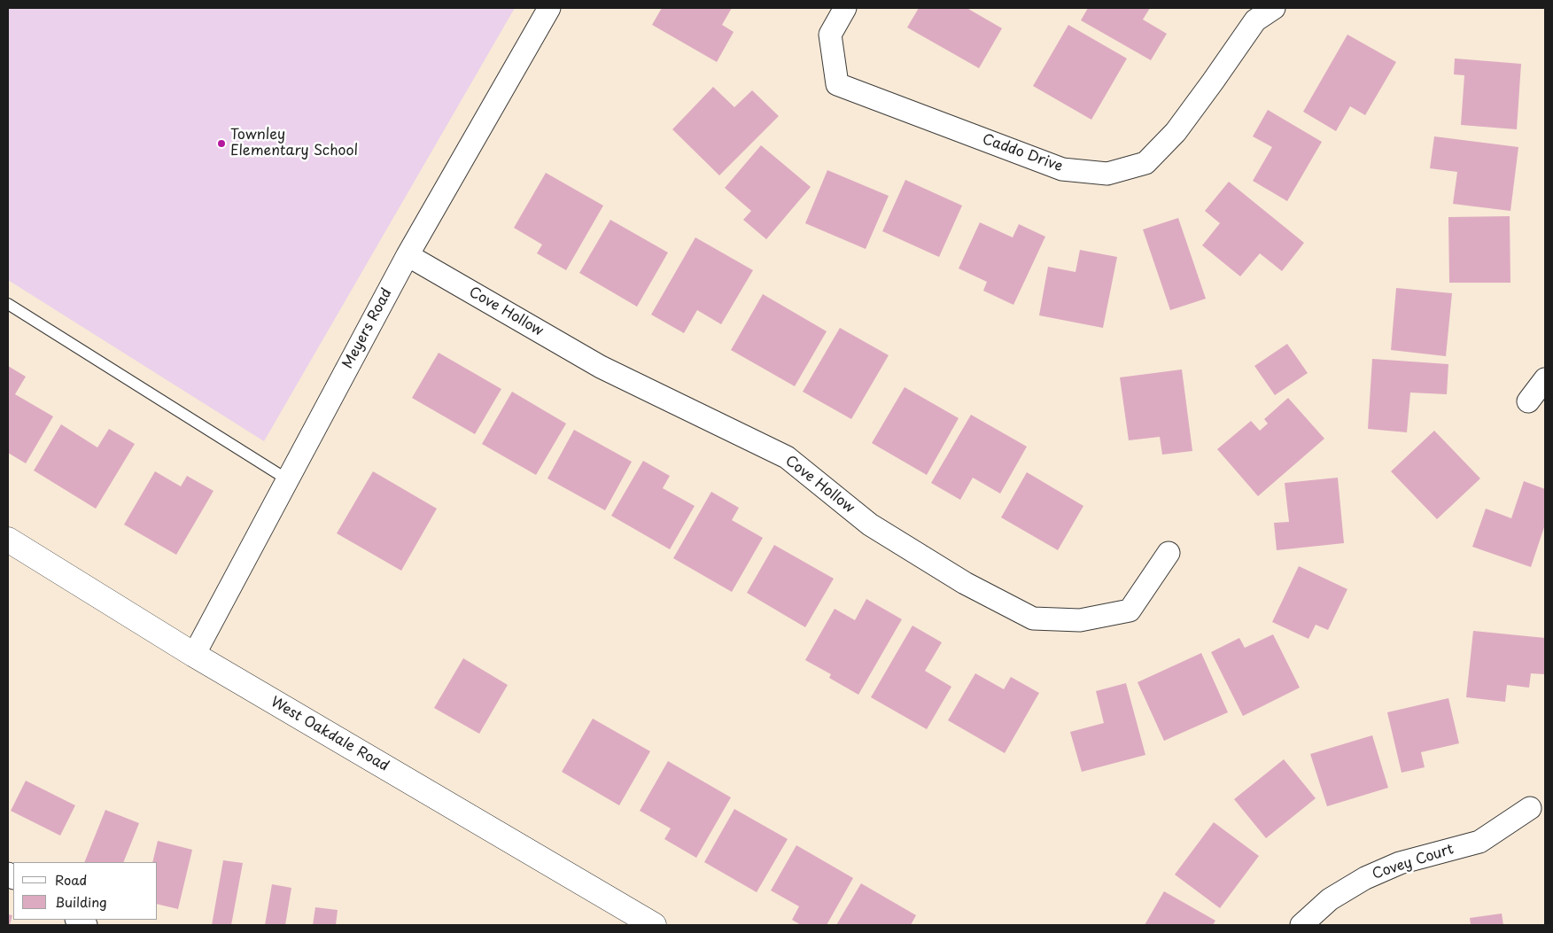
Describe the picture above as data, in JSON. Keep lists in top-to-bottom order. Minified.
{"streets":{"street":["Caddo Drive","Cove Hollow","Meyers Road","West Oakdale Road","Covey Court"]},"crossings":[["Cove Hollow","Meyers Road"],["Meyers Road","West Oakdale Road"]],"places":["Townley Elementary School"],"legend":["Road","Building"]}
